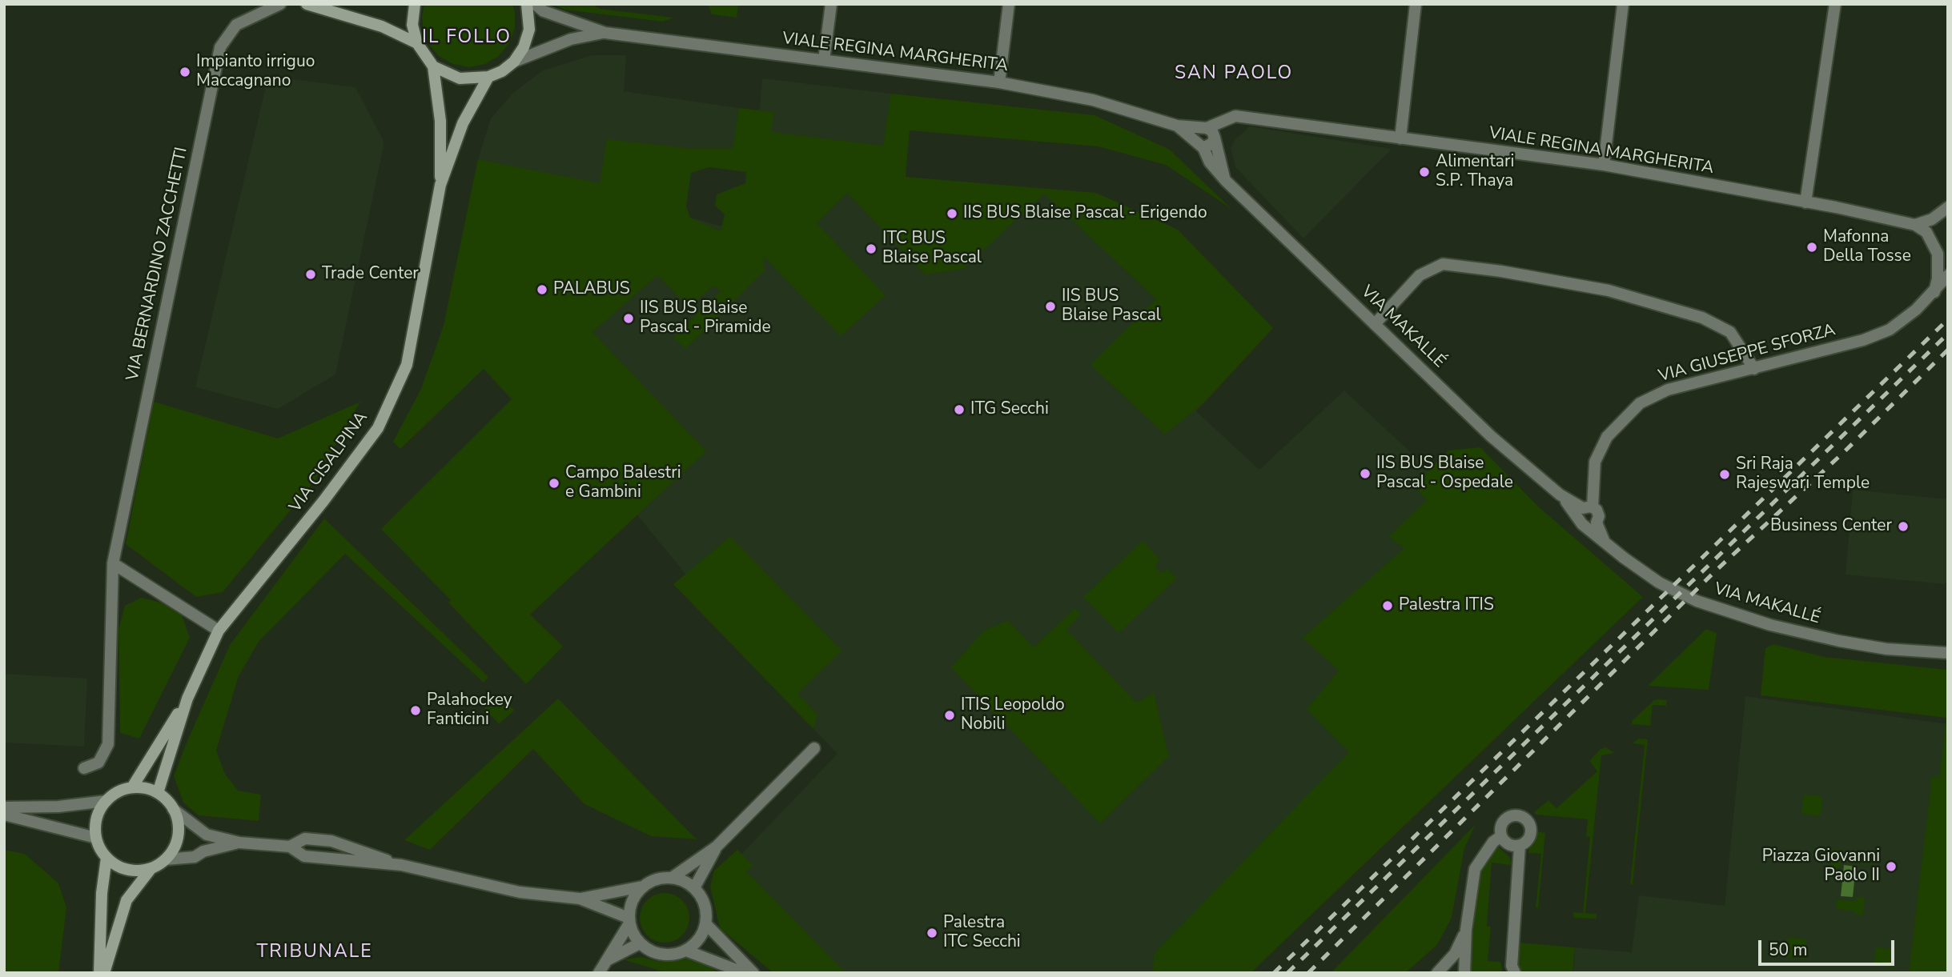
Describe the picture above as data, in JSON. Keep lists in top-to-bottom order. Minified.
{"streets":{"main road":["VIALE REGINA MARGHERITA","VIA CISALPINA"],"street":["VIA BERNARDINO ZACCHETTI","VIA MAKALLÉ","VIA GIUSEPPE SFORZA"]},"crossings":[["VIALE REGINA MARGHERITA","VIA MAKALLÉ"],["VIALE REGINA MARGHERITA","VIA CISALPINA"],["VIA MAKALLÉ","VIA GIUSEPPE SFORZA"]],"districts":["IL FOLLO","SAN PAOLO","TRIBUNALE"],"places":["Impianto irriguo Maccagnano","Alimentari S.P. Thaya","IIS BUS Blaise Pascal - Erigendo","Mafonna Della Tosse","ITC BUS Blaise Pascal","Trade Center","PALABUS","IIS BUS Blaise Pascal","IIS BUS Blaise Pascal - Piramide","ITG Secchi","IIS BUS Blaise Pascal - Ospedale","Sri Raja Rajeswari Temple","Campo Balestri e Gambini","Business Center","Palestra ITIS","Palahockey Fanticini","ITIS Leopoldo Nobili","Piazza Giovanni Paolo II","Palestra ITC Secchi"],"scale_bar":"50 m"}
